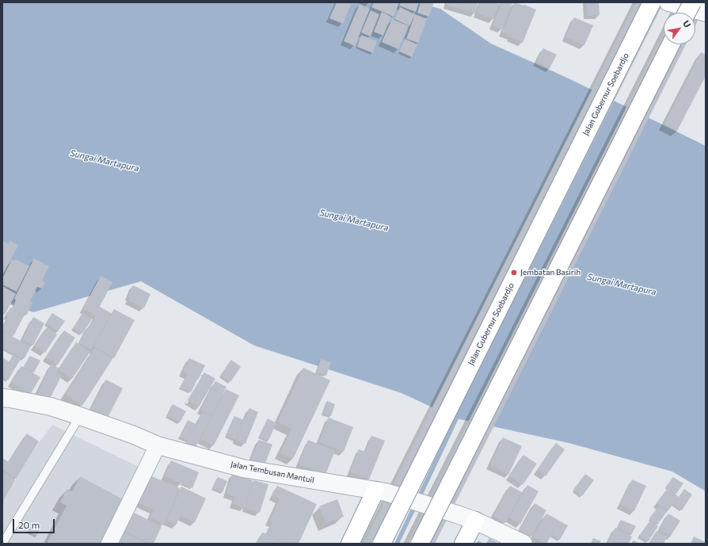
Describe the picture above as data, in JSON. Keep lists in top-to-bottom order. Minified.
{"streets":{"highway":["Jalan Gubernur Soebardjo"],"street":["Jalan Tembusan Mantuil"]},"water":["Sungai Martapura"],"places":["Jembatan Basirih"],"scale_bar":"20 m","north":"top right"}
